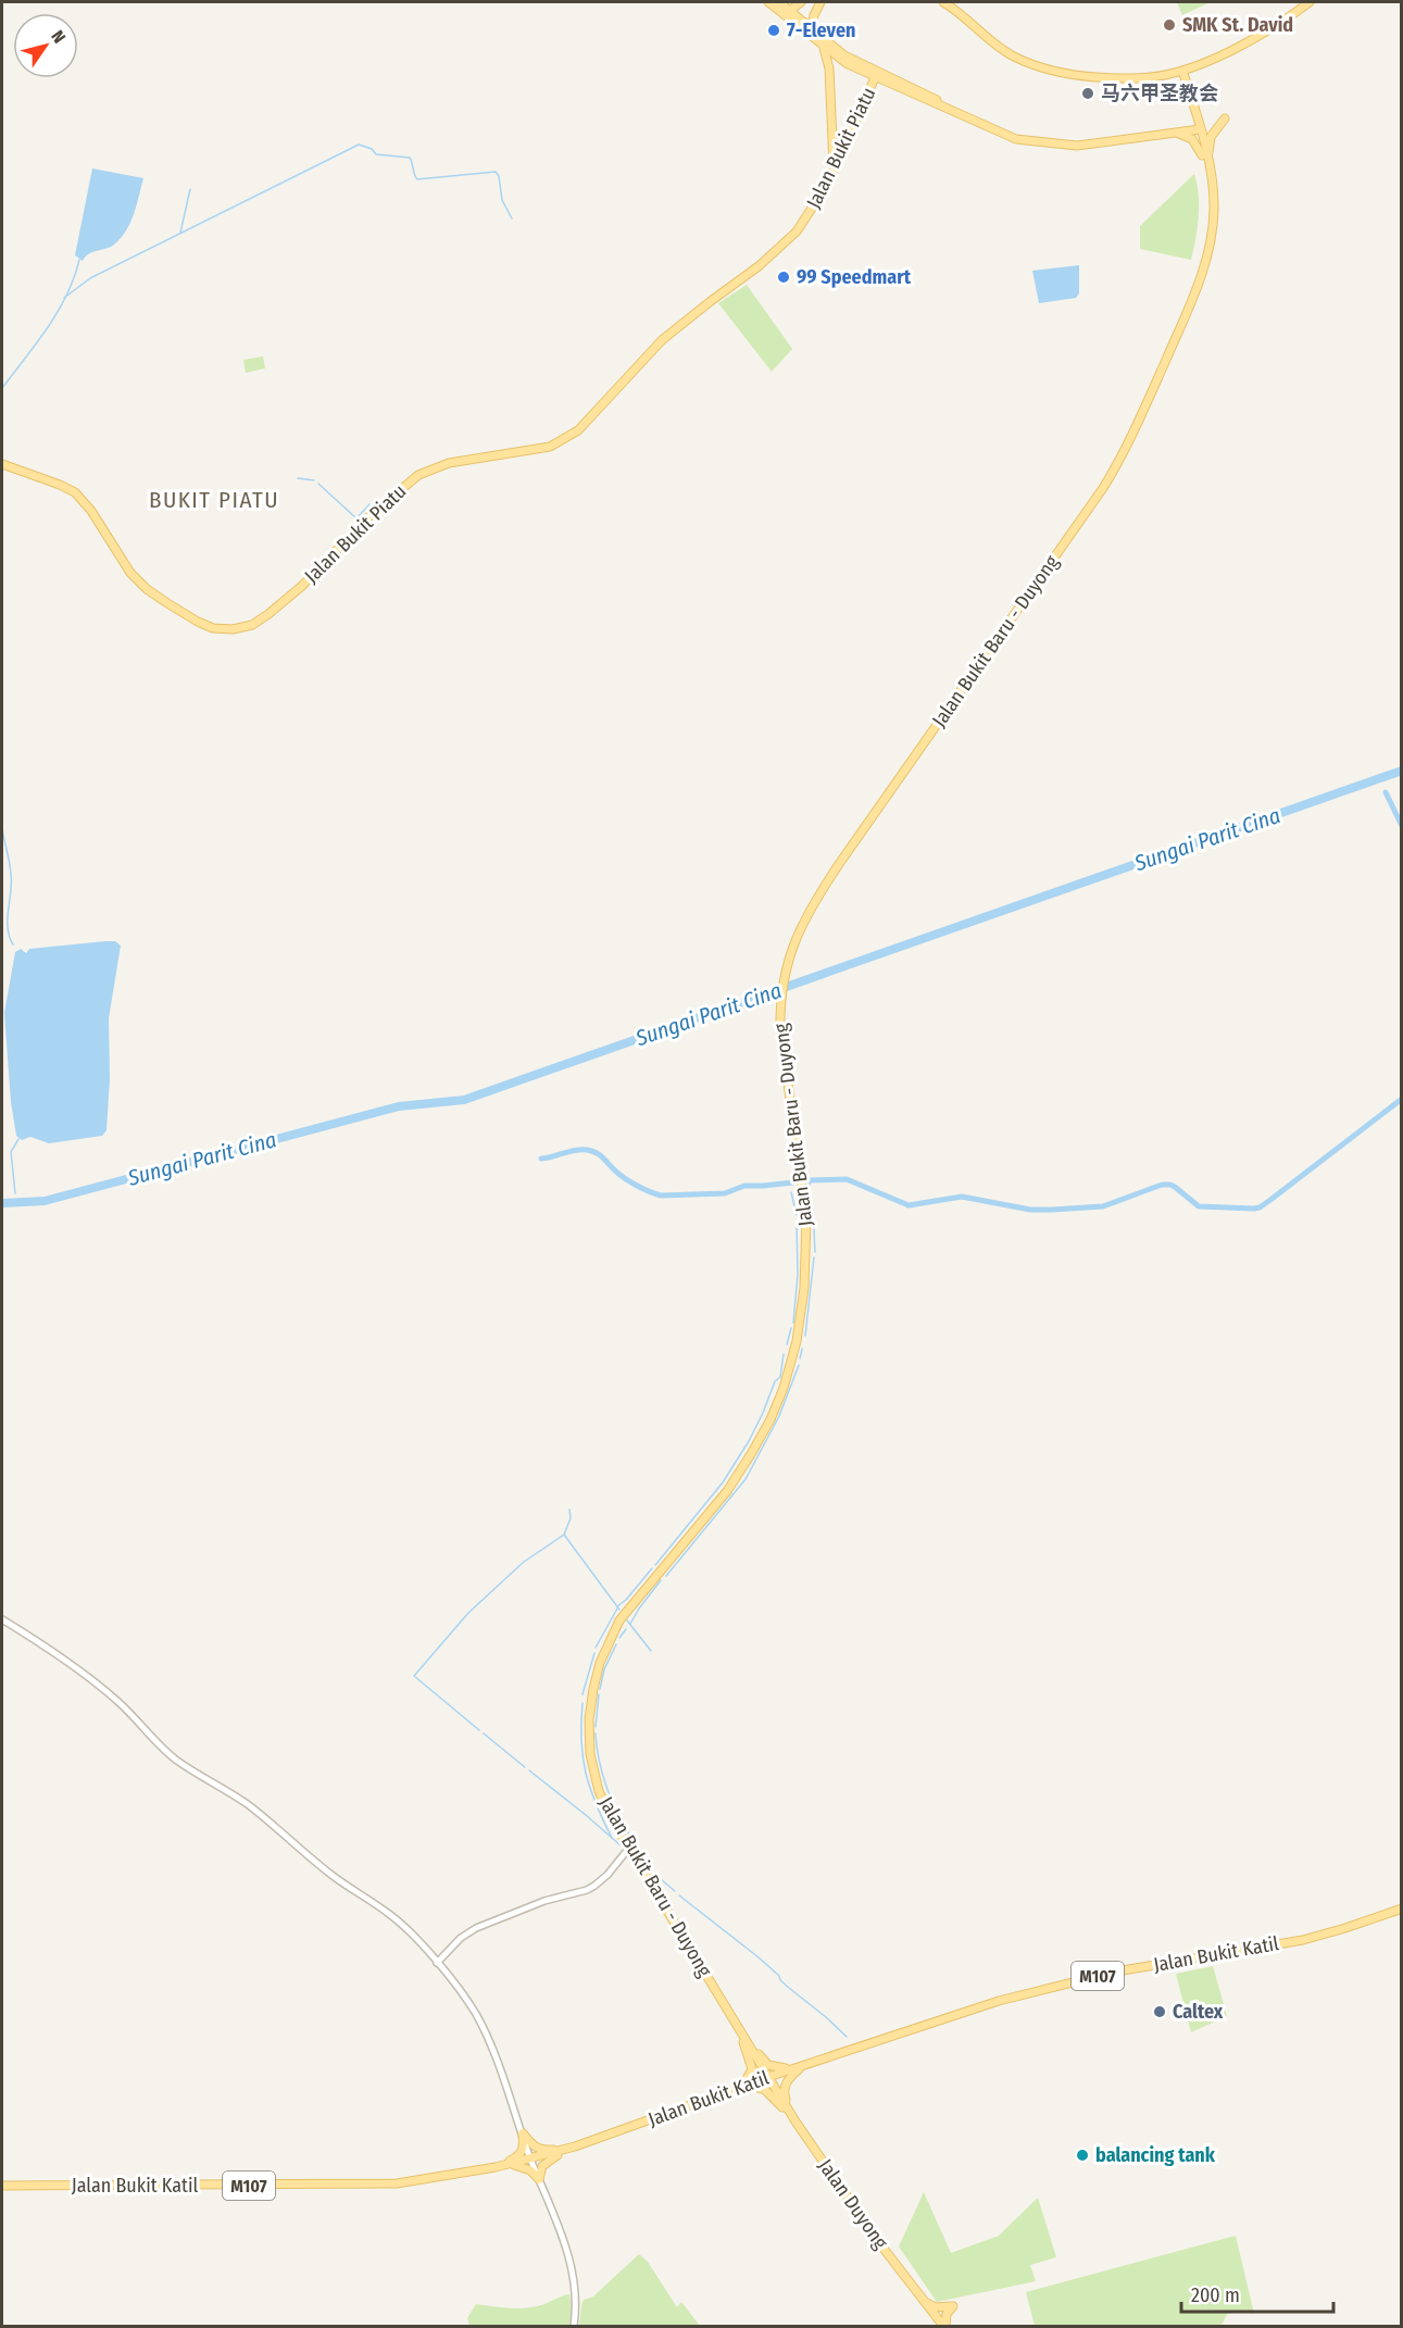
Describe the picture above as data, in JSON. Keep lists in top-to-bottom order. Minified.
{"streets":{"main road":["Jalan Bukit Piatu","Jalan Bukit Baru - Duyong","Jalan Bukit Katil","M107","Jalan Duyong"]},"crossings":[["Jalan Bukit Baru - Duyong","Jalan Bukit Katil"],["Jalan Bukit Baru - Duyong","Jalan Duyong"],["Jalan Bukit Katil","Jalan Duyong"]],"districts":["BUKIT PIATU"],"water":["Sungai Parit Cina"],"places":["SMK St. David","7-Eleven","马六甲圣教会","99 Speedmart","Caltex","balancing tank"],"scale_bar":"200 m","north":"top right"}
